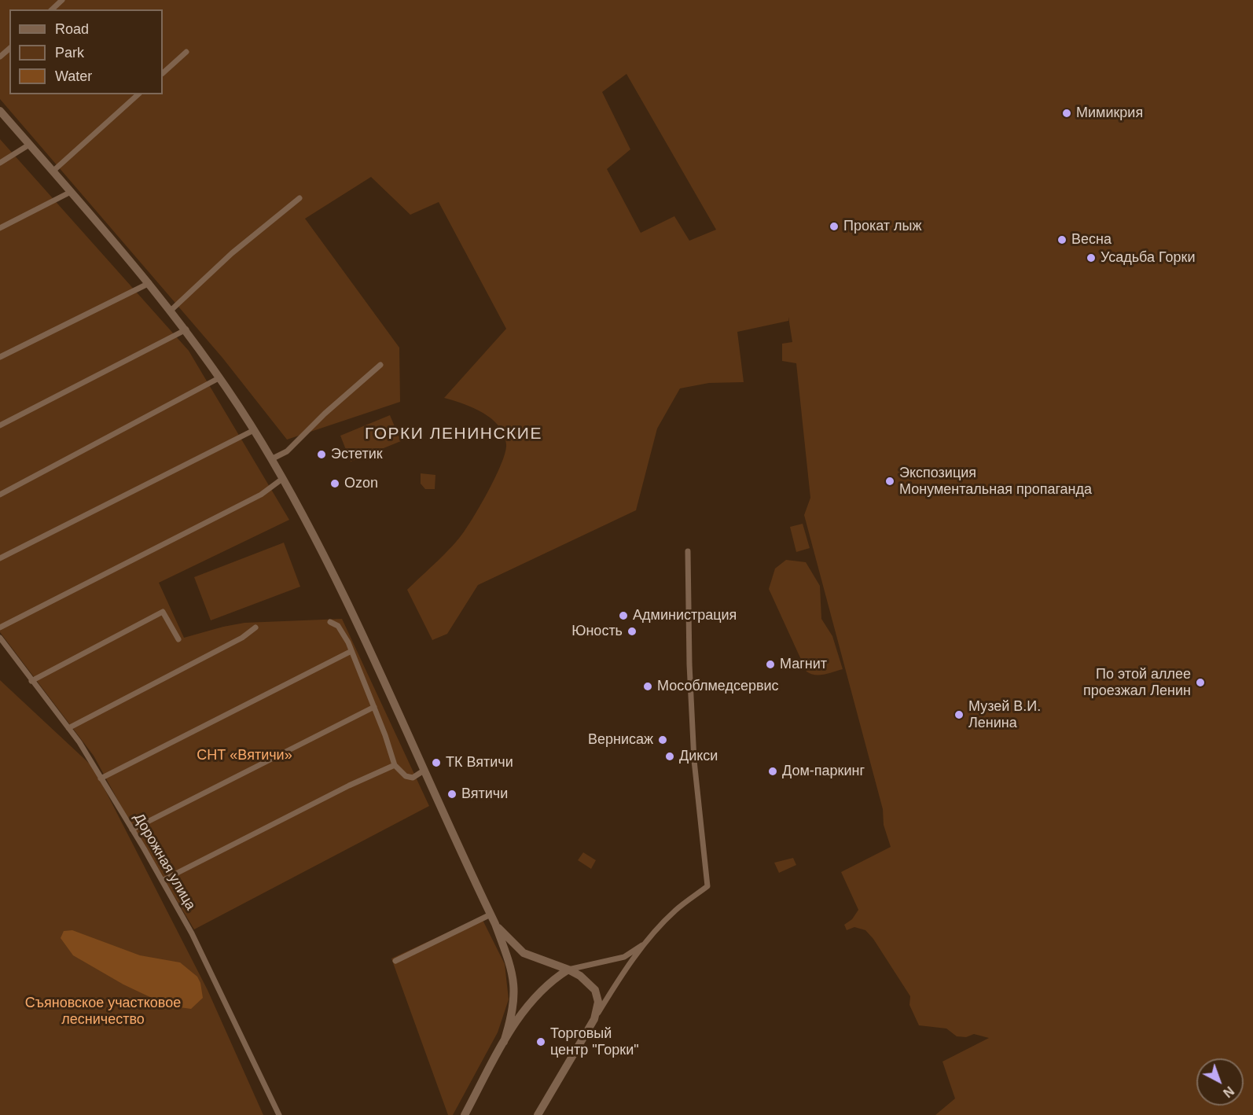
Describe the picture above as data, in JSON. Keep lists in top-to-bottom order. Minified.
{"streets":{"street":["Дорожная улица"]},"districts":["ГОРКИ ЛЕНИНСКИЕ"],"parks":["СНТ «Вятичи»","Съяновское участковое лесничество"],"places":["Мимикрия","Прокат лыж","Весна","Усадьба Горки","Эстетик","Экспозиция Монументальная пропаганда","Ozon","Администрация","Юность","Магнит","По этой аллее проезжал Ленин","Мособлмедсервис","Музей В.И. Ленина","Вернисаж","Дикси","ТК Вятичи","Дом-паркинг","Вятичи","Торговый центр \"Горки\""],"legend":["Road","Park","Water"],"north":"bottom right"}
